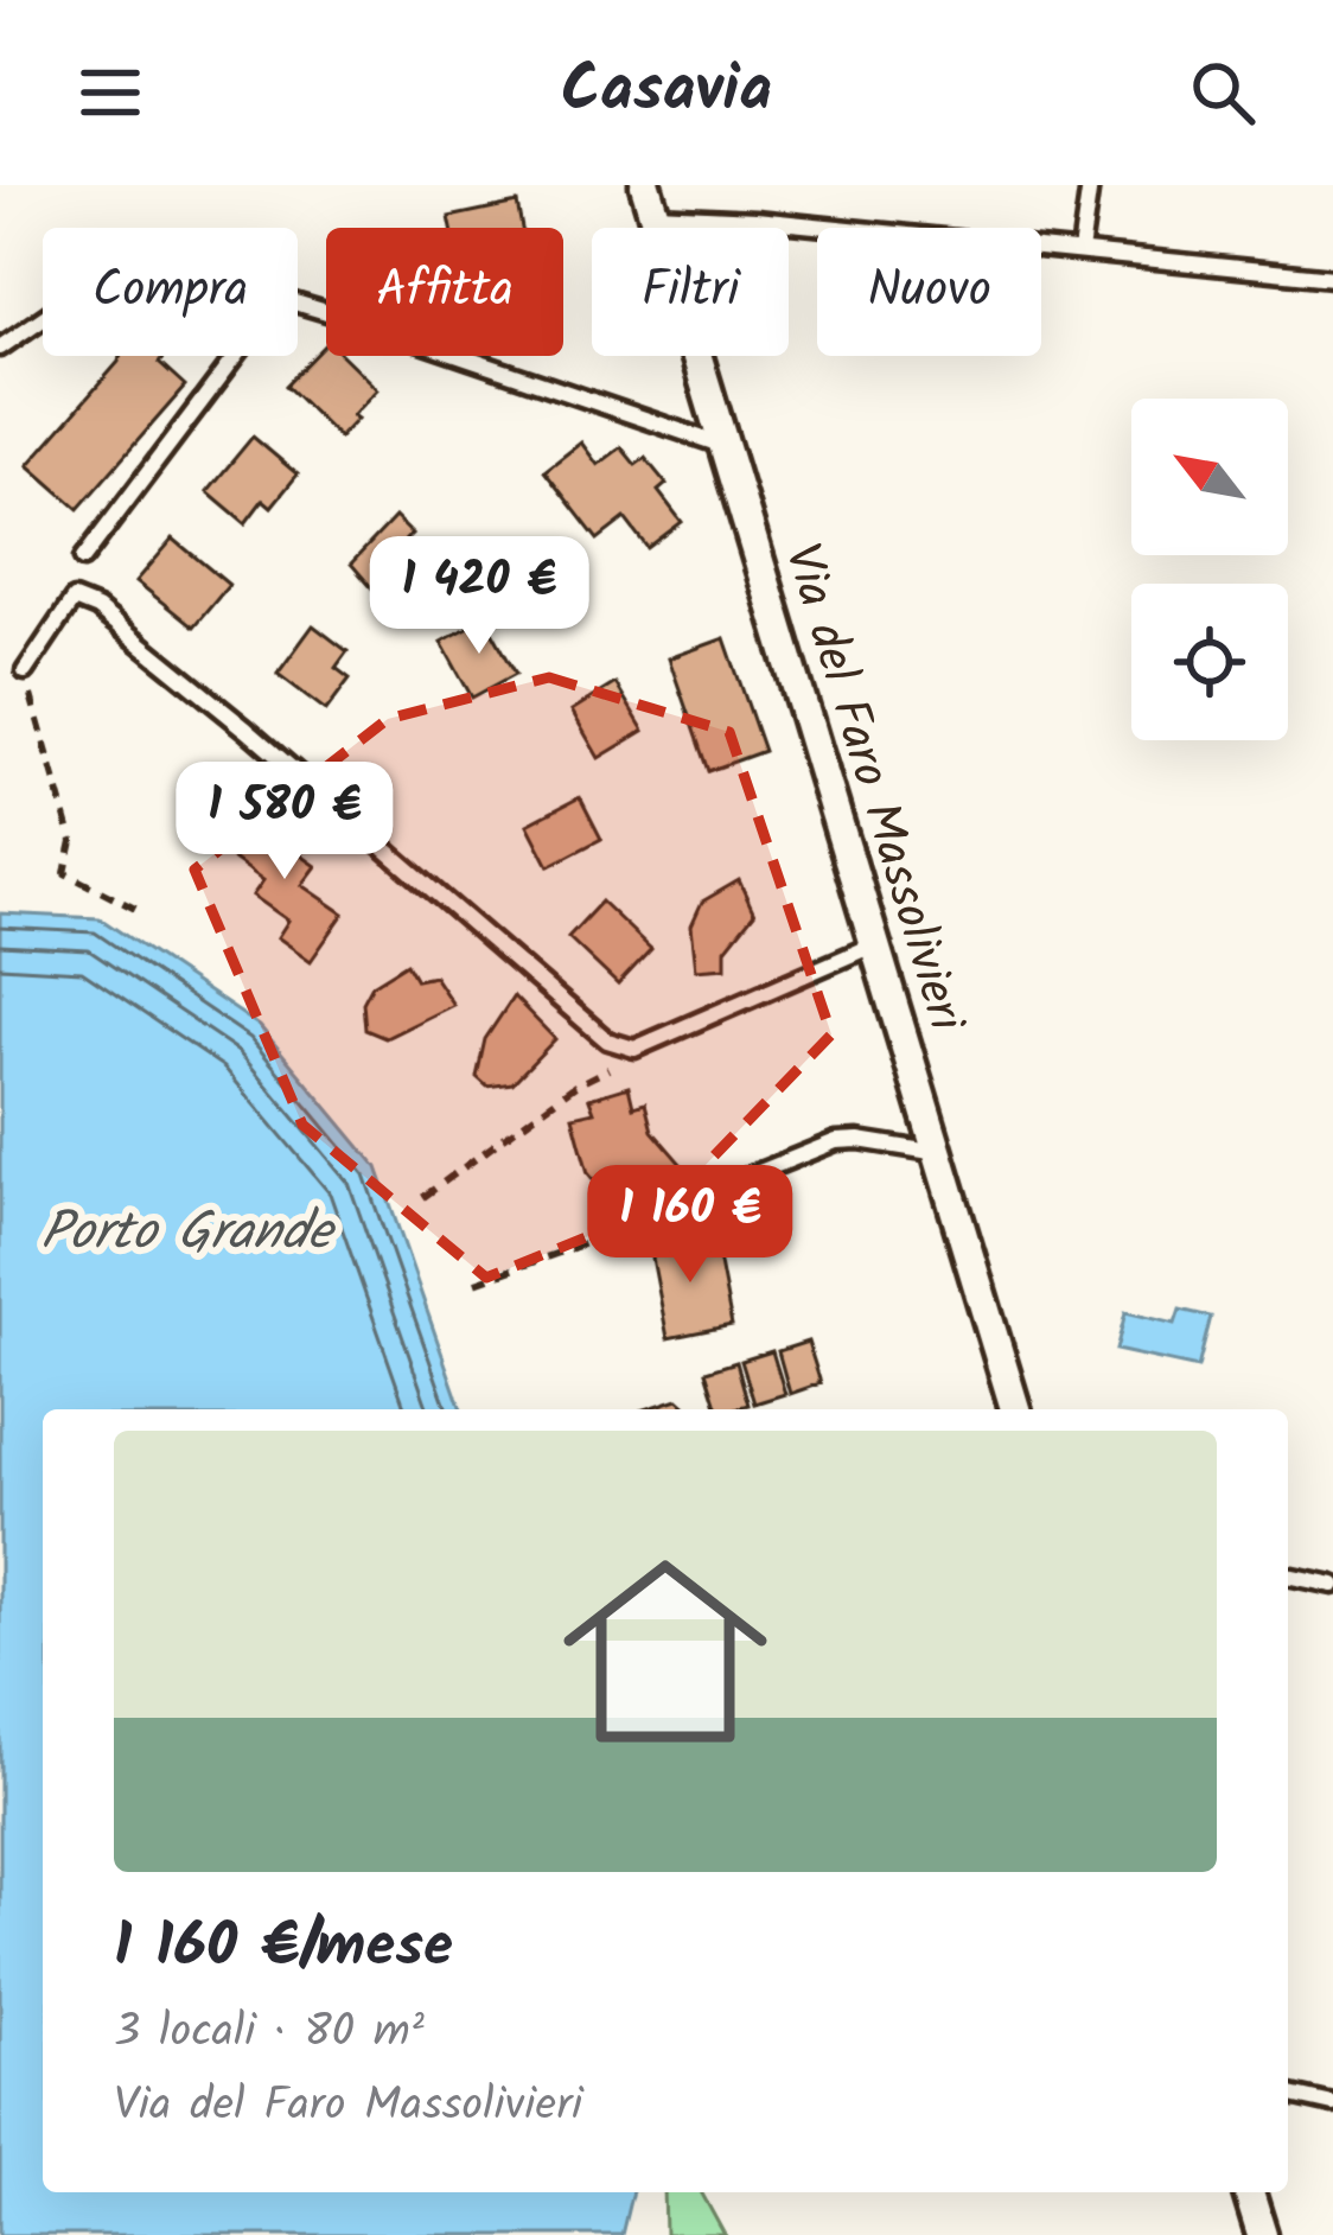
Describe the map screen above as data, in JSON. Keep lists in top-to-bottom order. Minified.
{"streets":{"street":["Via del Faro Massolivieri"]},"water":["Porto Grande"],"north":"top left","page":{"header":"Casavia","chip":["Compra","Affitta","Filtri","Nuovo"],"price":["1 420 €","1 580 €","1 160 €"],"list":[{"name":"1 160 €/mese","note":"3 locali · 80 m² · Via del Faro Massolivieri"}]}}
